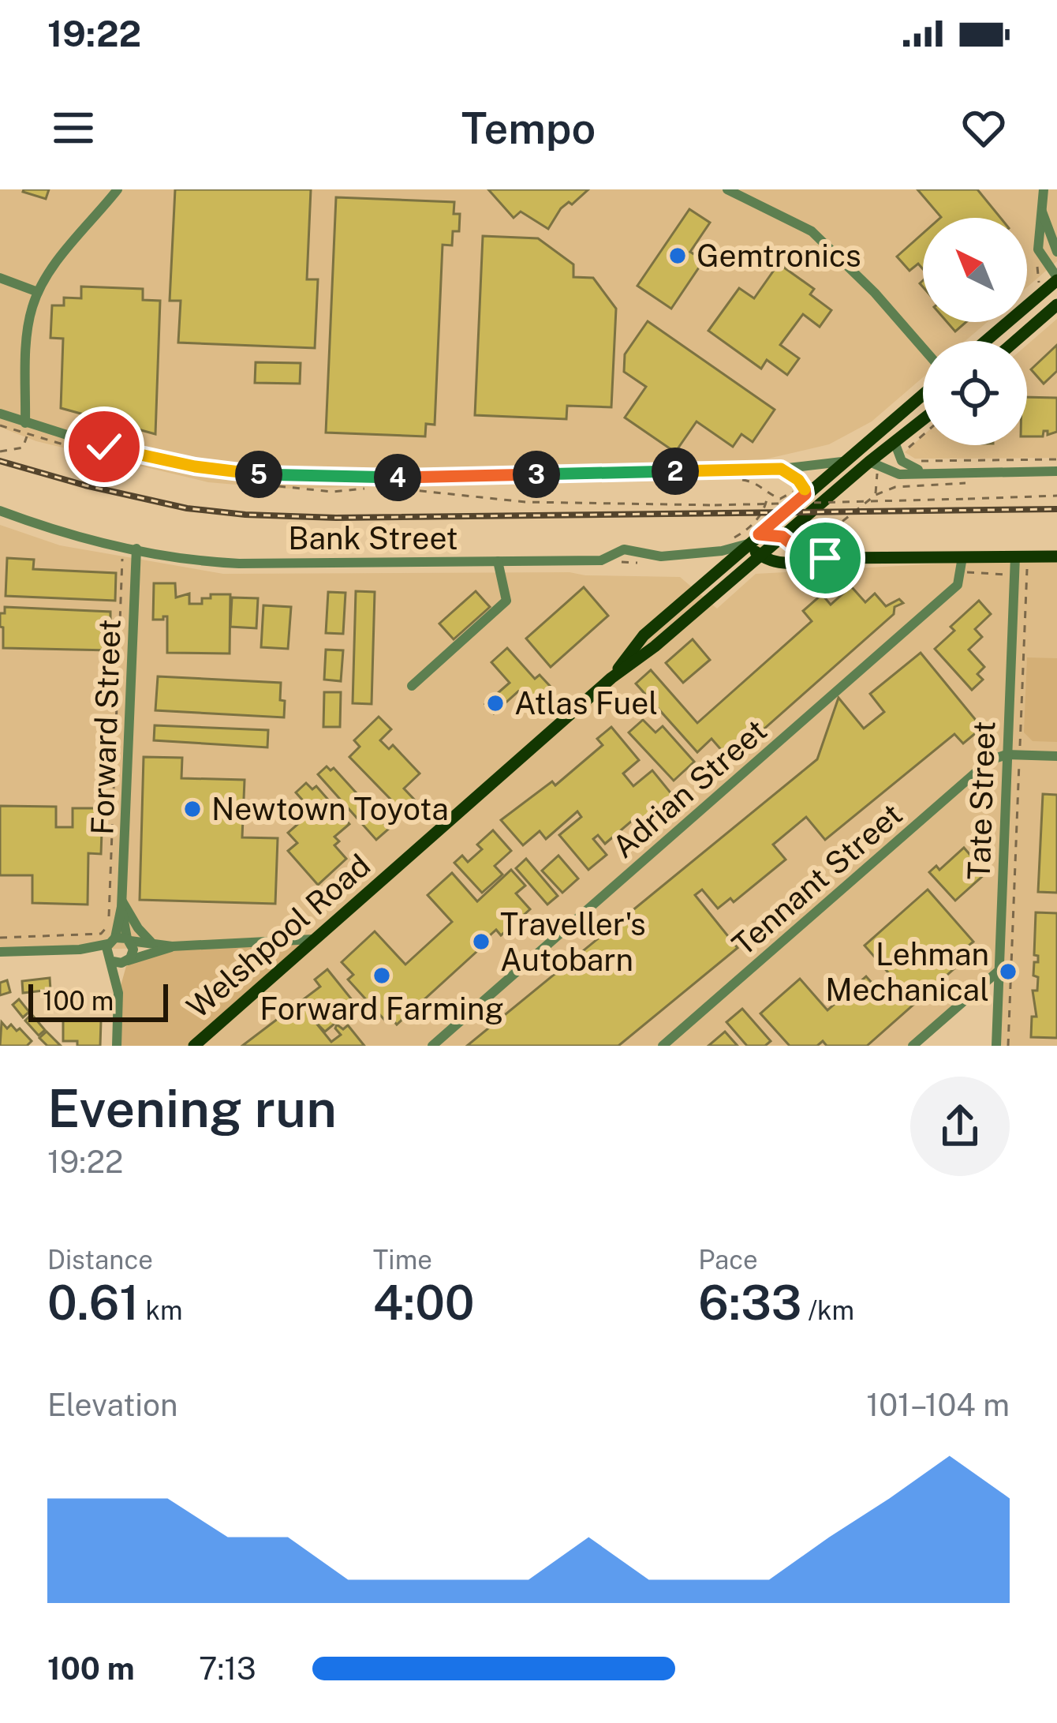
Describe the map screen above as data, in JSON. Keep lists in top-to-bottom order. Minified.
{"streets":{"main road":["Welshpool Road"],"street":["Bank Street","Forward Street","Adrian Street","Tate Street","Tennant Street"]},"crossings":[["Bank Street","Forward Street"],["Bank Street","Welshpool Road"],["Tate Street","Tennant Street"]],"places":["Gemtronics","Atlas Fuel","Newtown Toyota","Traveller's Autobarn","Lehman Mechanical","Forward Farming"],"scale_bar":"100 m","north":"top left","page":{"status":"19:22","header":"Tempo","pins":["2","3","5","4"],"scale":"100 m","heading":["Evening run","19:22"],"stats":[["Distance","0.61 km"],["Time","4:00"],["Pace","6:33 /km"]],"chart":["Elevation","101–104 m"],"list":[{"name":"100 m","note":"7:13"}]}}
